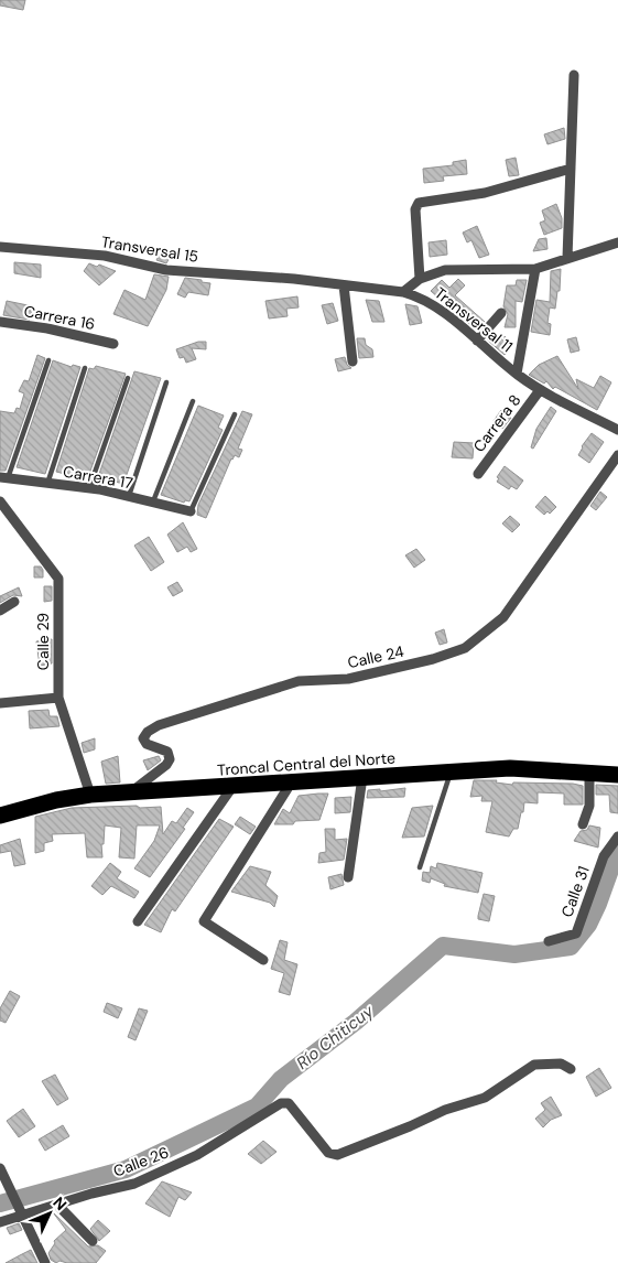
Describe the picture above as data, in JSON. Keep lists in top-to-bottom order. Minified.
{"streets":{"highway":["Troncal Central del Norte"],"street":["Transversal 15","Carrera 16","Transversal 11","Carrera 8","Carrera 17","Calle 29","Calle 24","Calle 31","Calle 26"]},"crossings":[["Transversal 15","Transversal 11"],["Transversal 11","Carrera 8"],["Calle 29","Troncal Central del Norte"],["Calle 24","Troncal Central del Norte"]],"water":["Río Chiticuy"],"north":"top right"}
